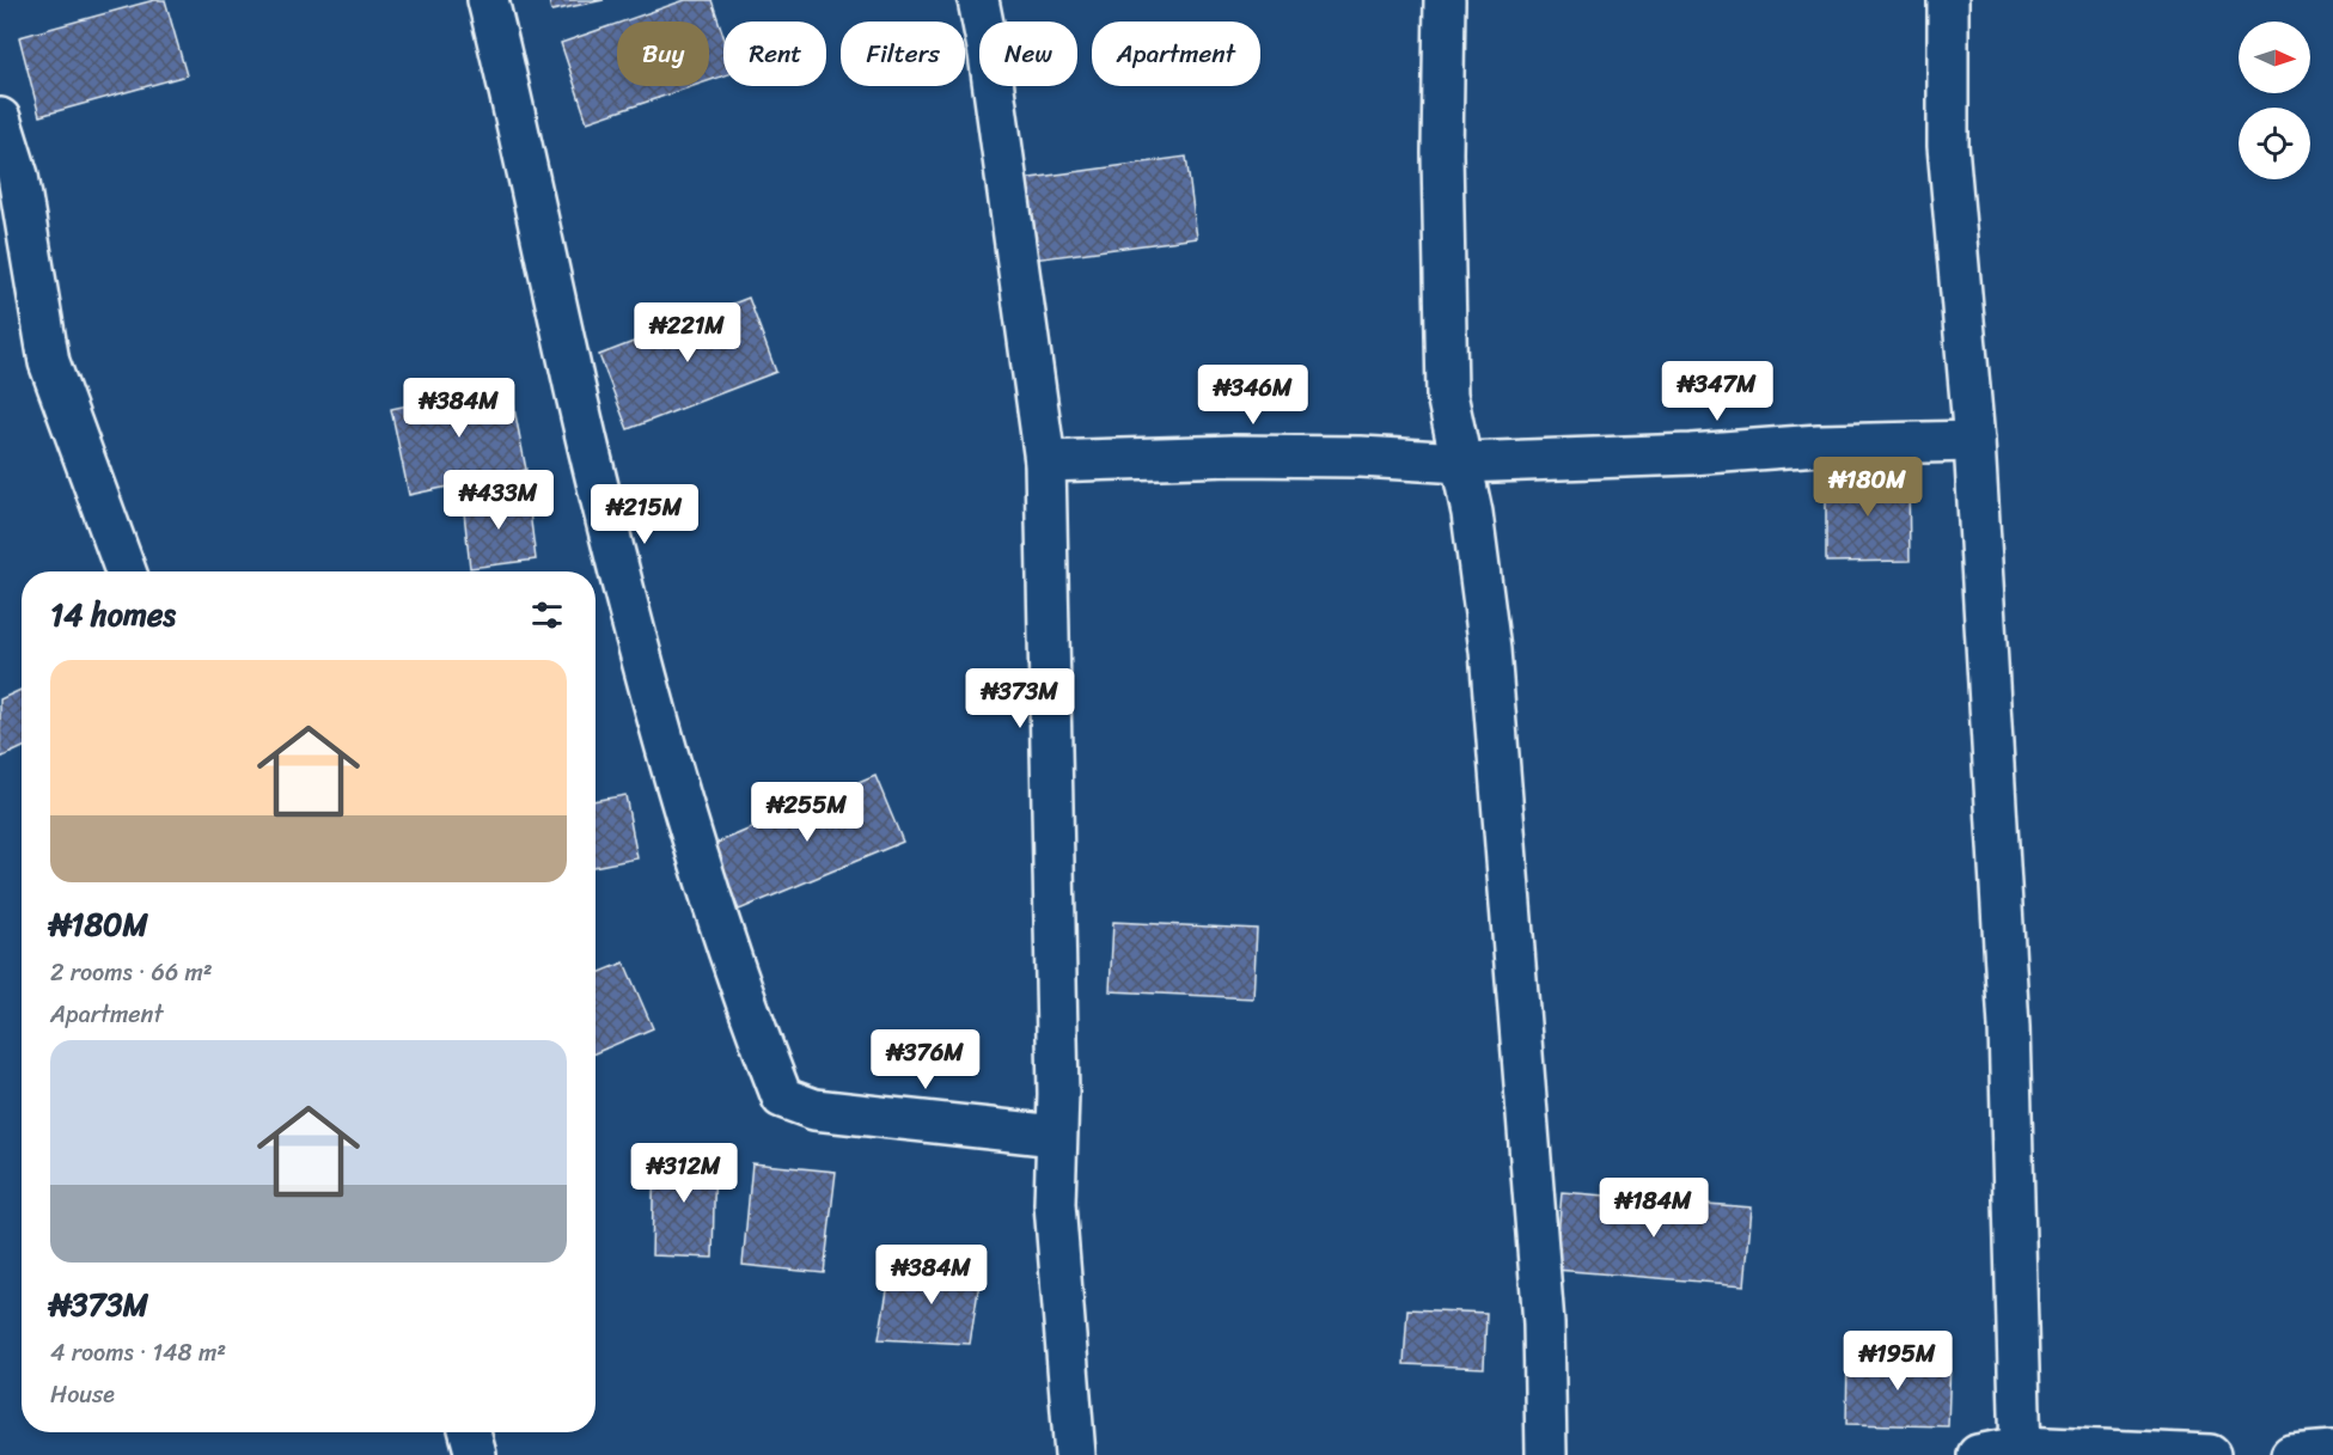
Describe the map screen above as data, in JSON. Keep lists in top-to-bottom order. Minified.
{"north":"right","page":{"chip":["Buy","Rent","Filters","New","Apartment"],"price":["₦221M","₦347M","₦346M","₦384M","₦180M","₦433M","₦215M","₦373M","₦255M","₦376M","₦312M","₦184M","₦384M","₦195M"],"heading":"14 homes","list":[{"name":"₦180M","note":"2 rooms · 66 m² · Apartment"},{"name":"₦373M","note":"4 rooms · 148 m² · House"}]}}
